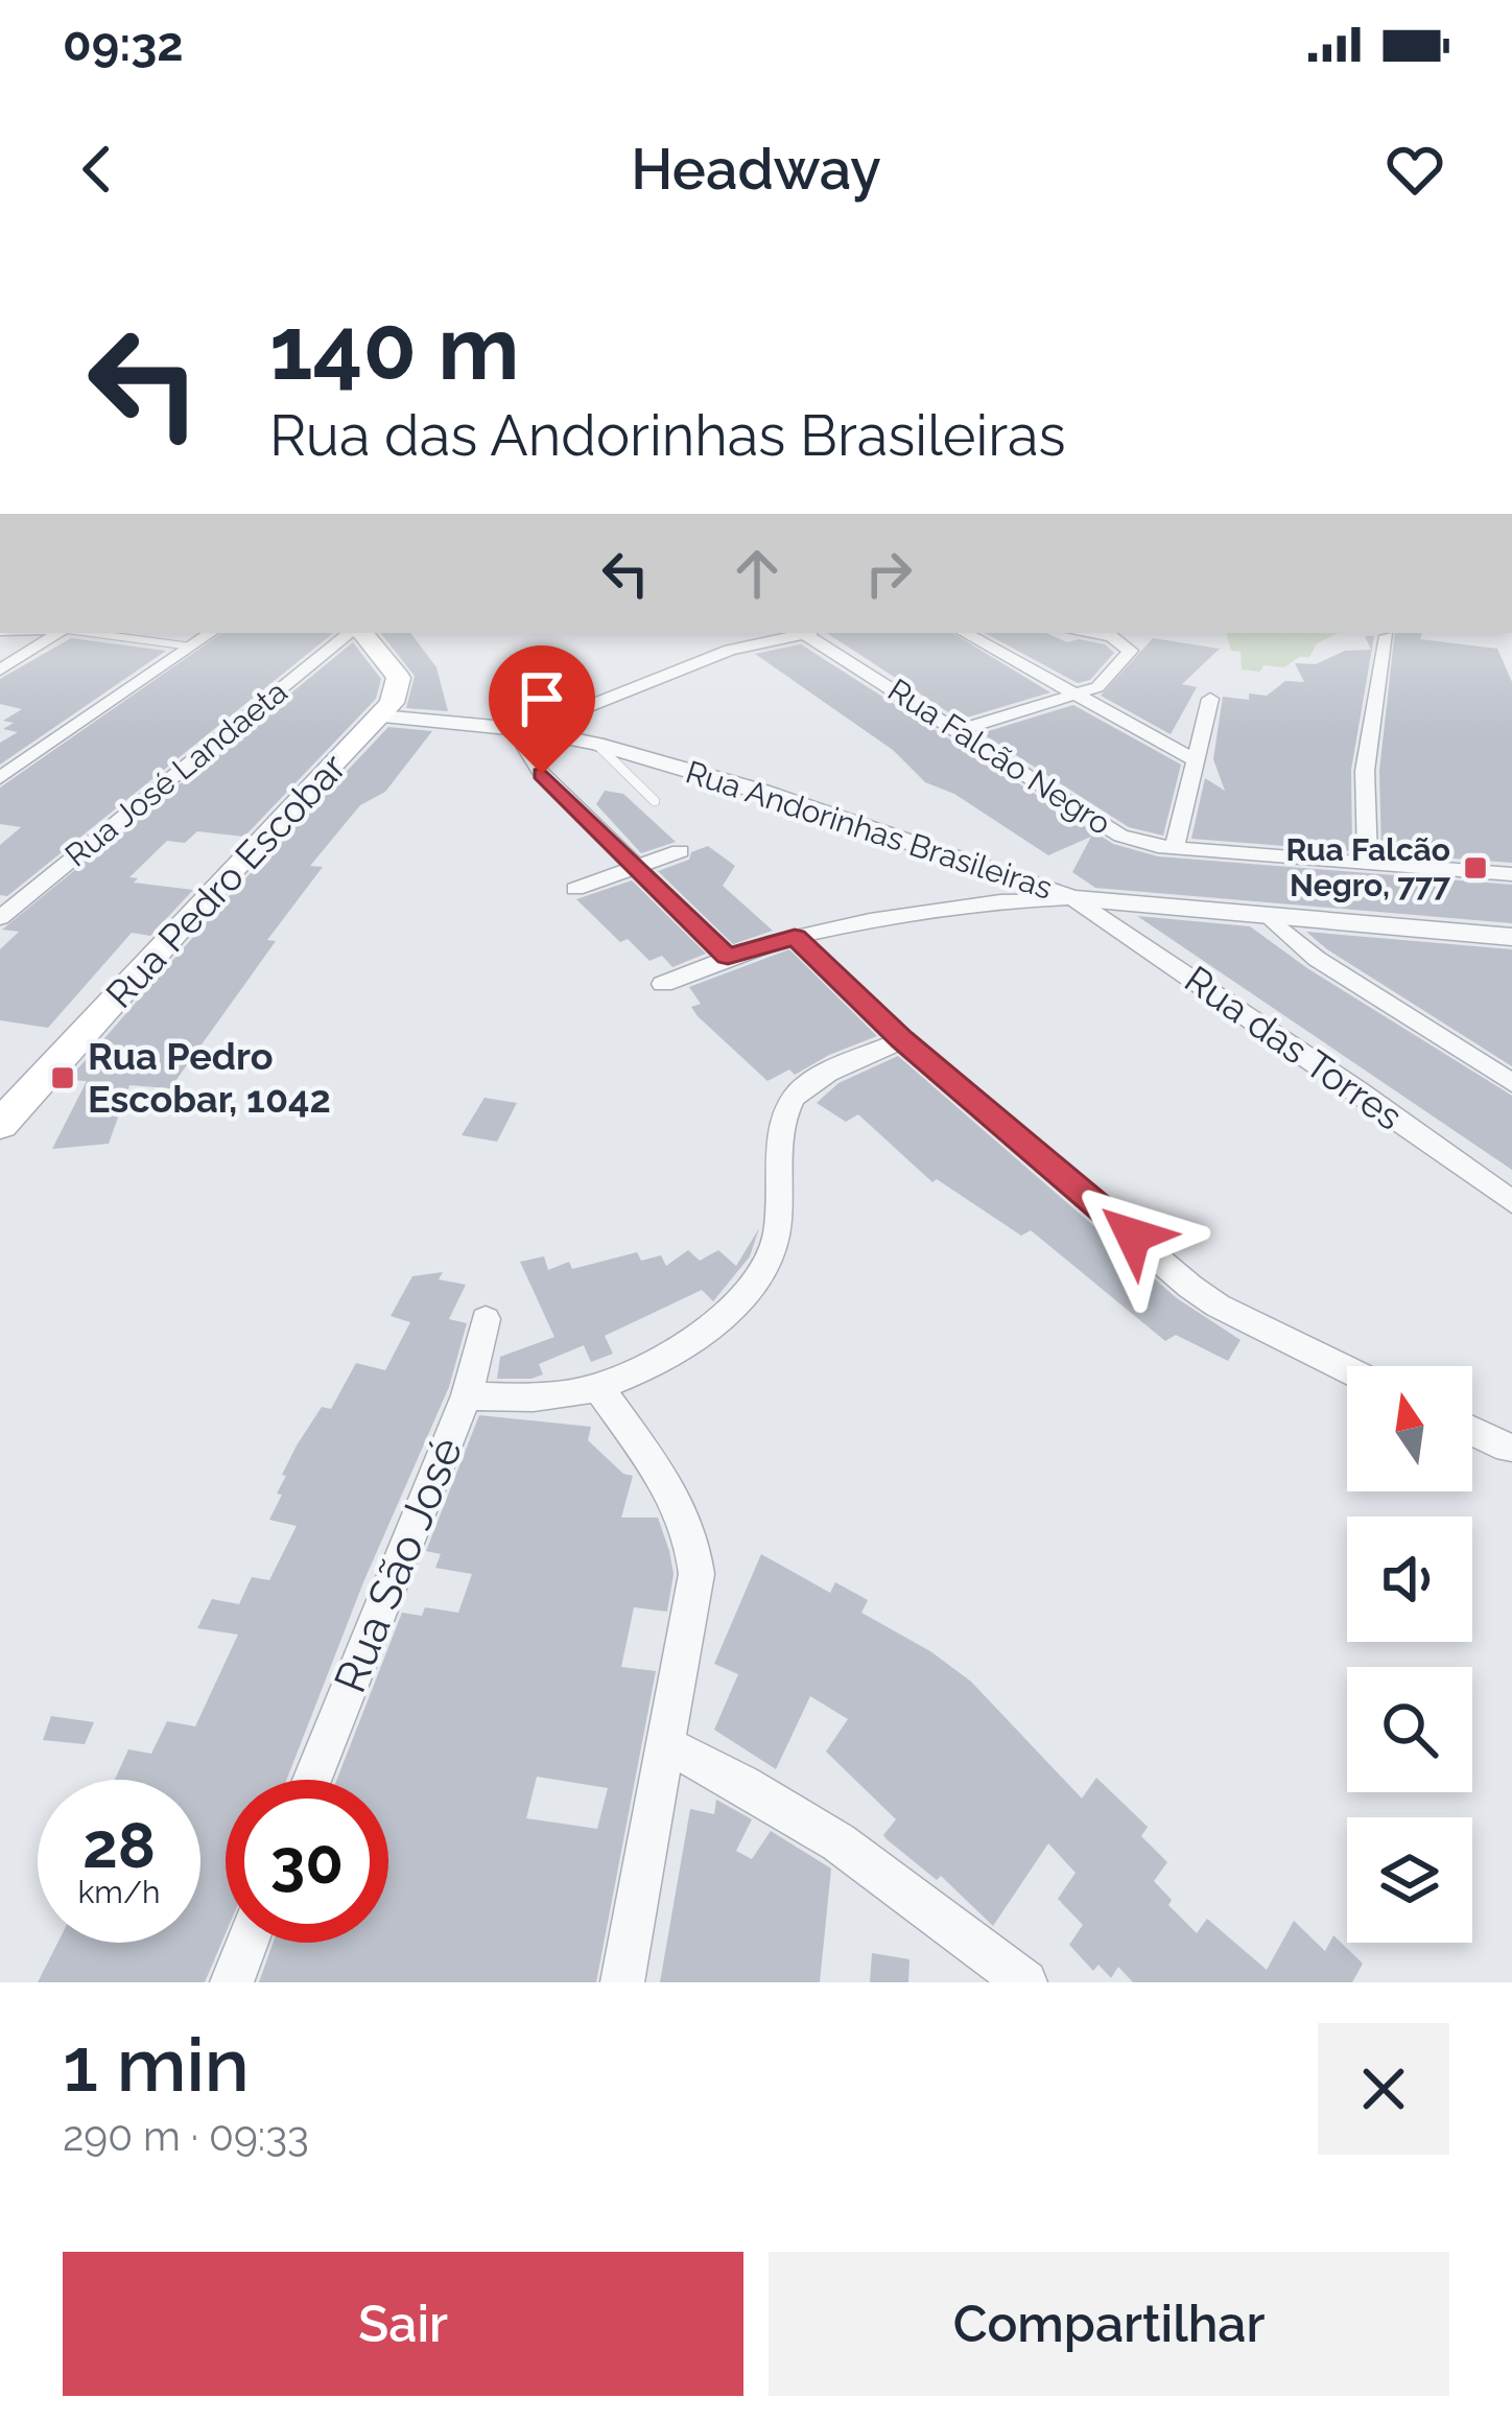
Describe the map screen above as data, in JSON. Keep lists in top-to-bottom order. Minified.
{"streets":{"main road":["Rua Pedro Escobar"],"street":["Rua Falcão Negro","Rua José Landaeta","Rua Andorinhas Brasileiras","Rua das Torres","Rua São José"]},"crossings":[["Rua Andorinhas Brasileiras","Rua Pedro Escobar"],["Rua Andorinhas Brasileiras","Rua das Torres"]],"places":{"transit":["Rua Falcão Negro, 777","Rua Pedro Escobar, 1042"]},"north":"top","page":{"status":"09:32","header":"Headway","turn":["140 m","Rua das Andorinhas Brasileiras"],"speed":"28 km/h","limit":"30","heading":["1 min","290 m · 09:33"],"buttons":["Sair","Compartilhar"]}}
